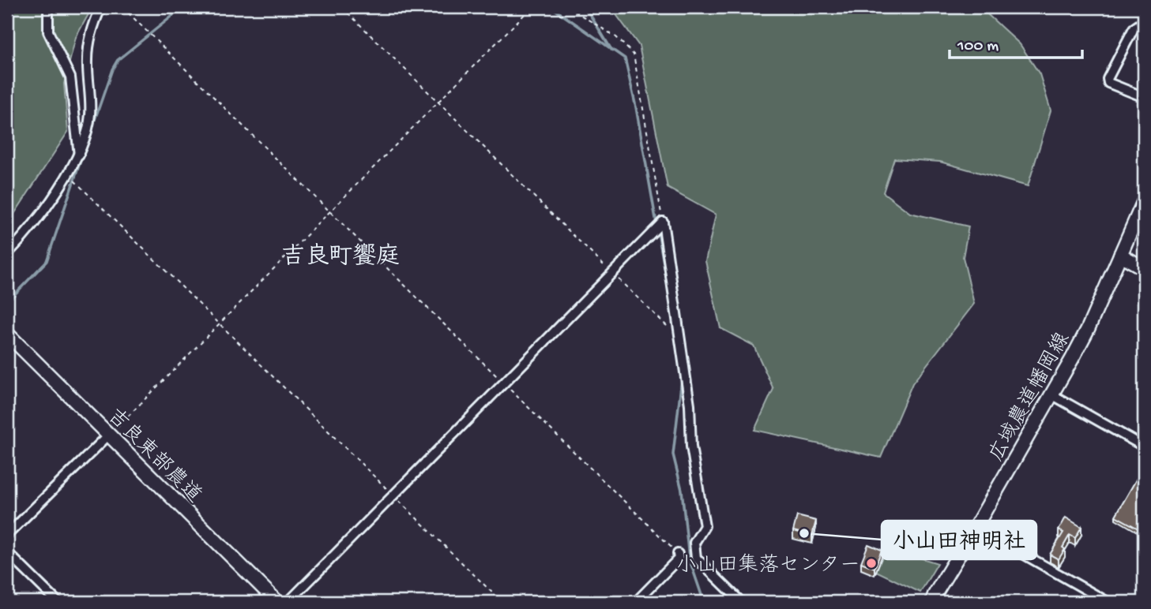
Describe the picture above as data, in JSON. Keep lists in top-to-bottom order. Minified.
{"streets":{"street":["広域農道幡岡線","吉良東部農道"]},"districts":["吉良町饗庭"],"places":["小山田神明社","小山田集落センター"],"scale_bar":"100 m"}
